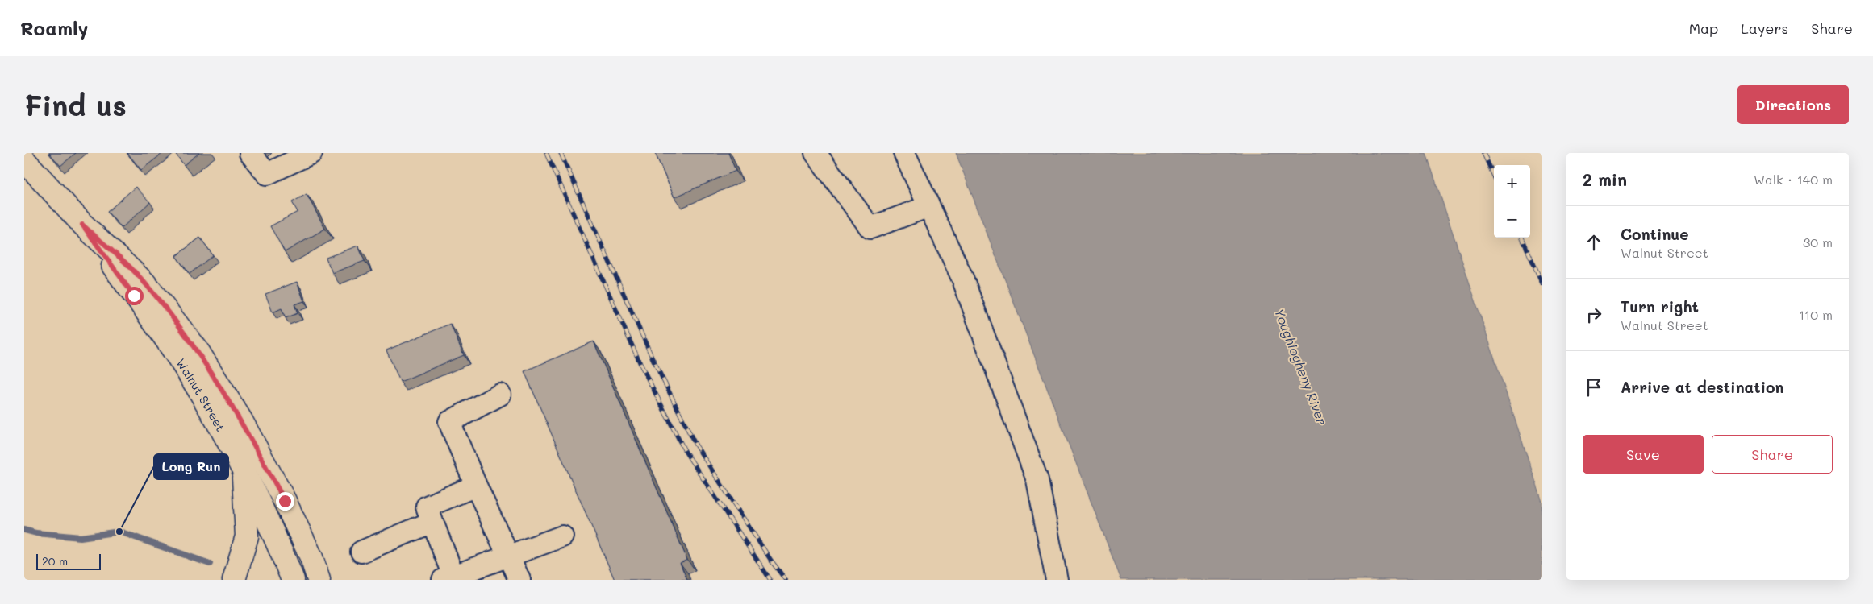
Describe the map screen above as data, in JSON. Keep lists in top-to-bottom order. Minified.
{"streets":{"main road":["Walnut Street"]},"water":["Youghiogheny River"],"places":["Long Run"],"scale_bar":"20 m","page":{"header":"Roamly","nav":["Map","Layers","Share"],"buttons":["Directions",["Save","Share"]],"title":"Find us","heading":["2 min","Walk · 140 m"],"map_buttons":["+","−"],"list":[["Continue","Walnut Street","30 m"],["Turn right","Walnut Street","110 m"],"Arrive at destination"],"scale":"20 m"}}
